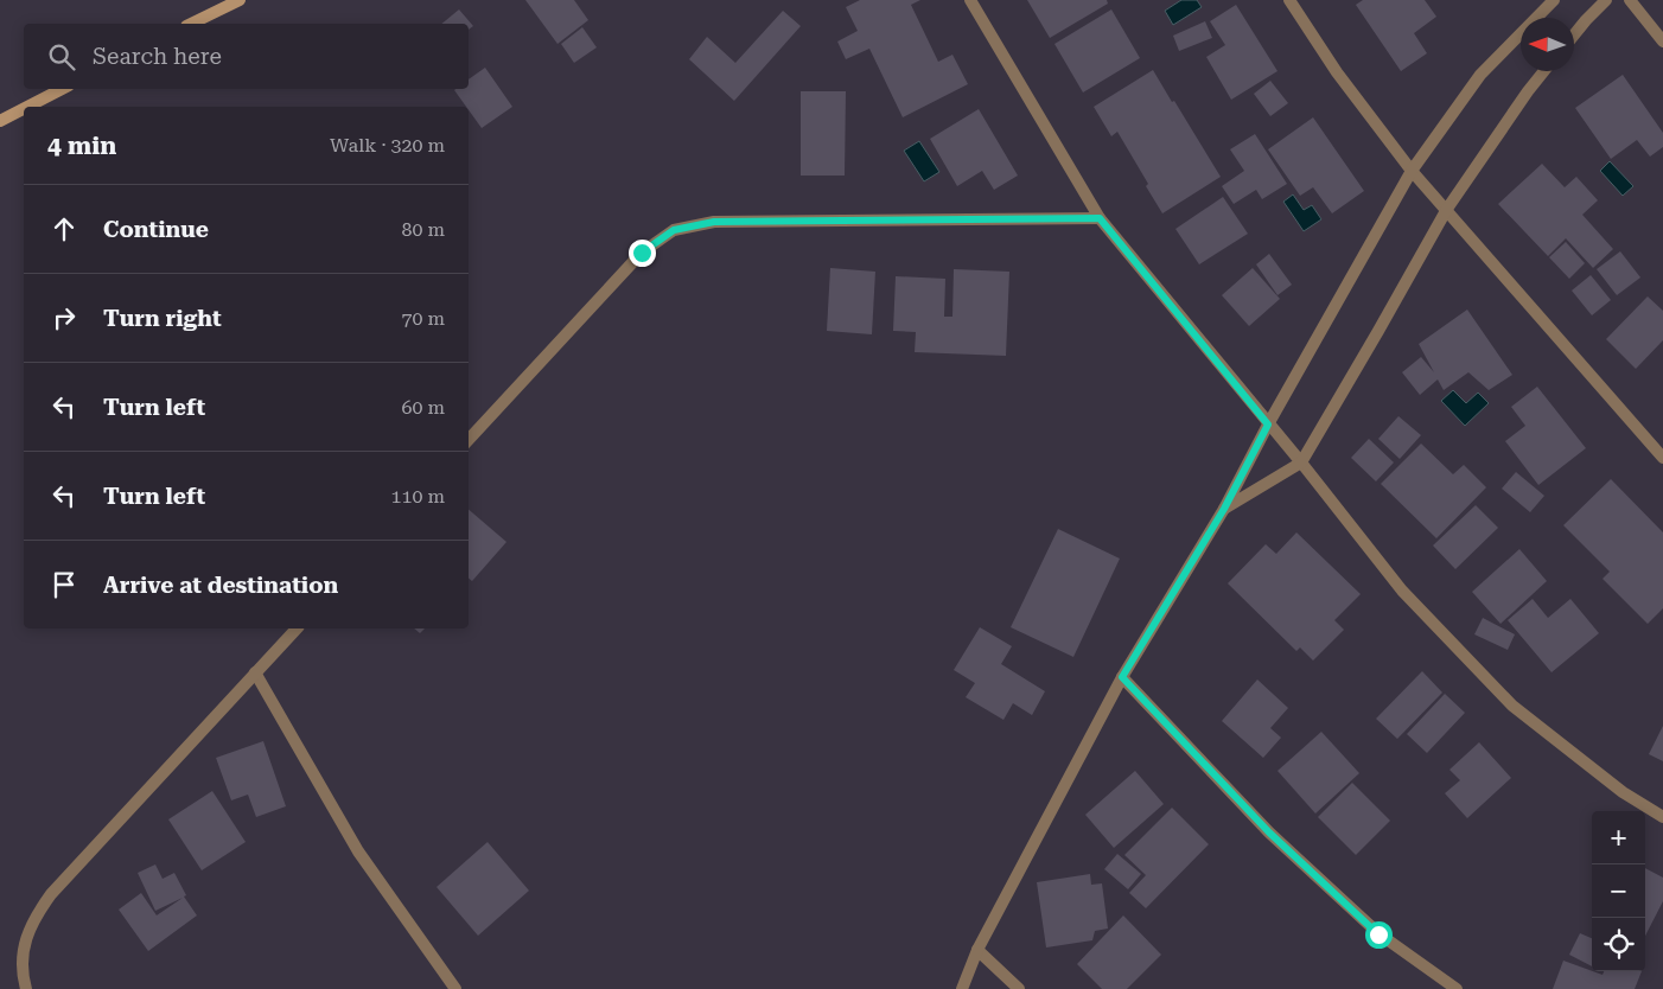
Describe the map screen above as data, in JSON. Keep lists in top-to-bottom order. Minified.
{"north":"left","page":{"search":"Search here","heading":["4 min","Walk · 320 m"],"list":[["Continue","80 m"],["Turn right","70 m"],["Turn left","60 m"],["Turn left","110 m"],"Arrive at destination"],"map_buttons":["+","−"]}}
